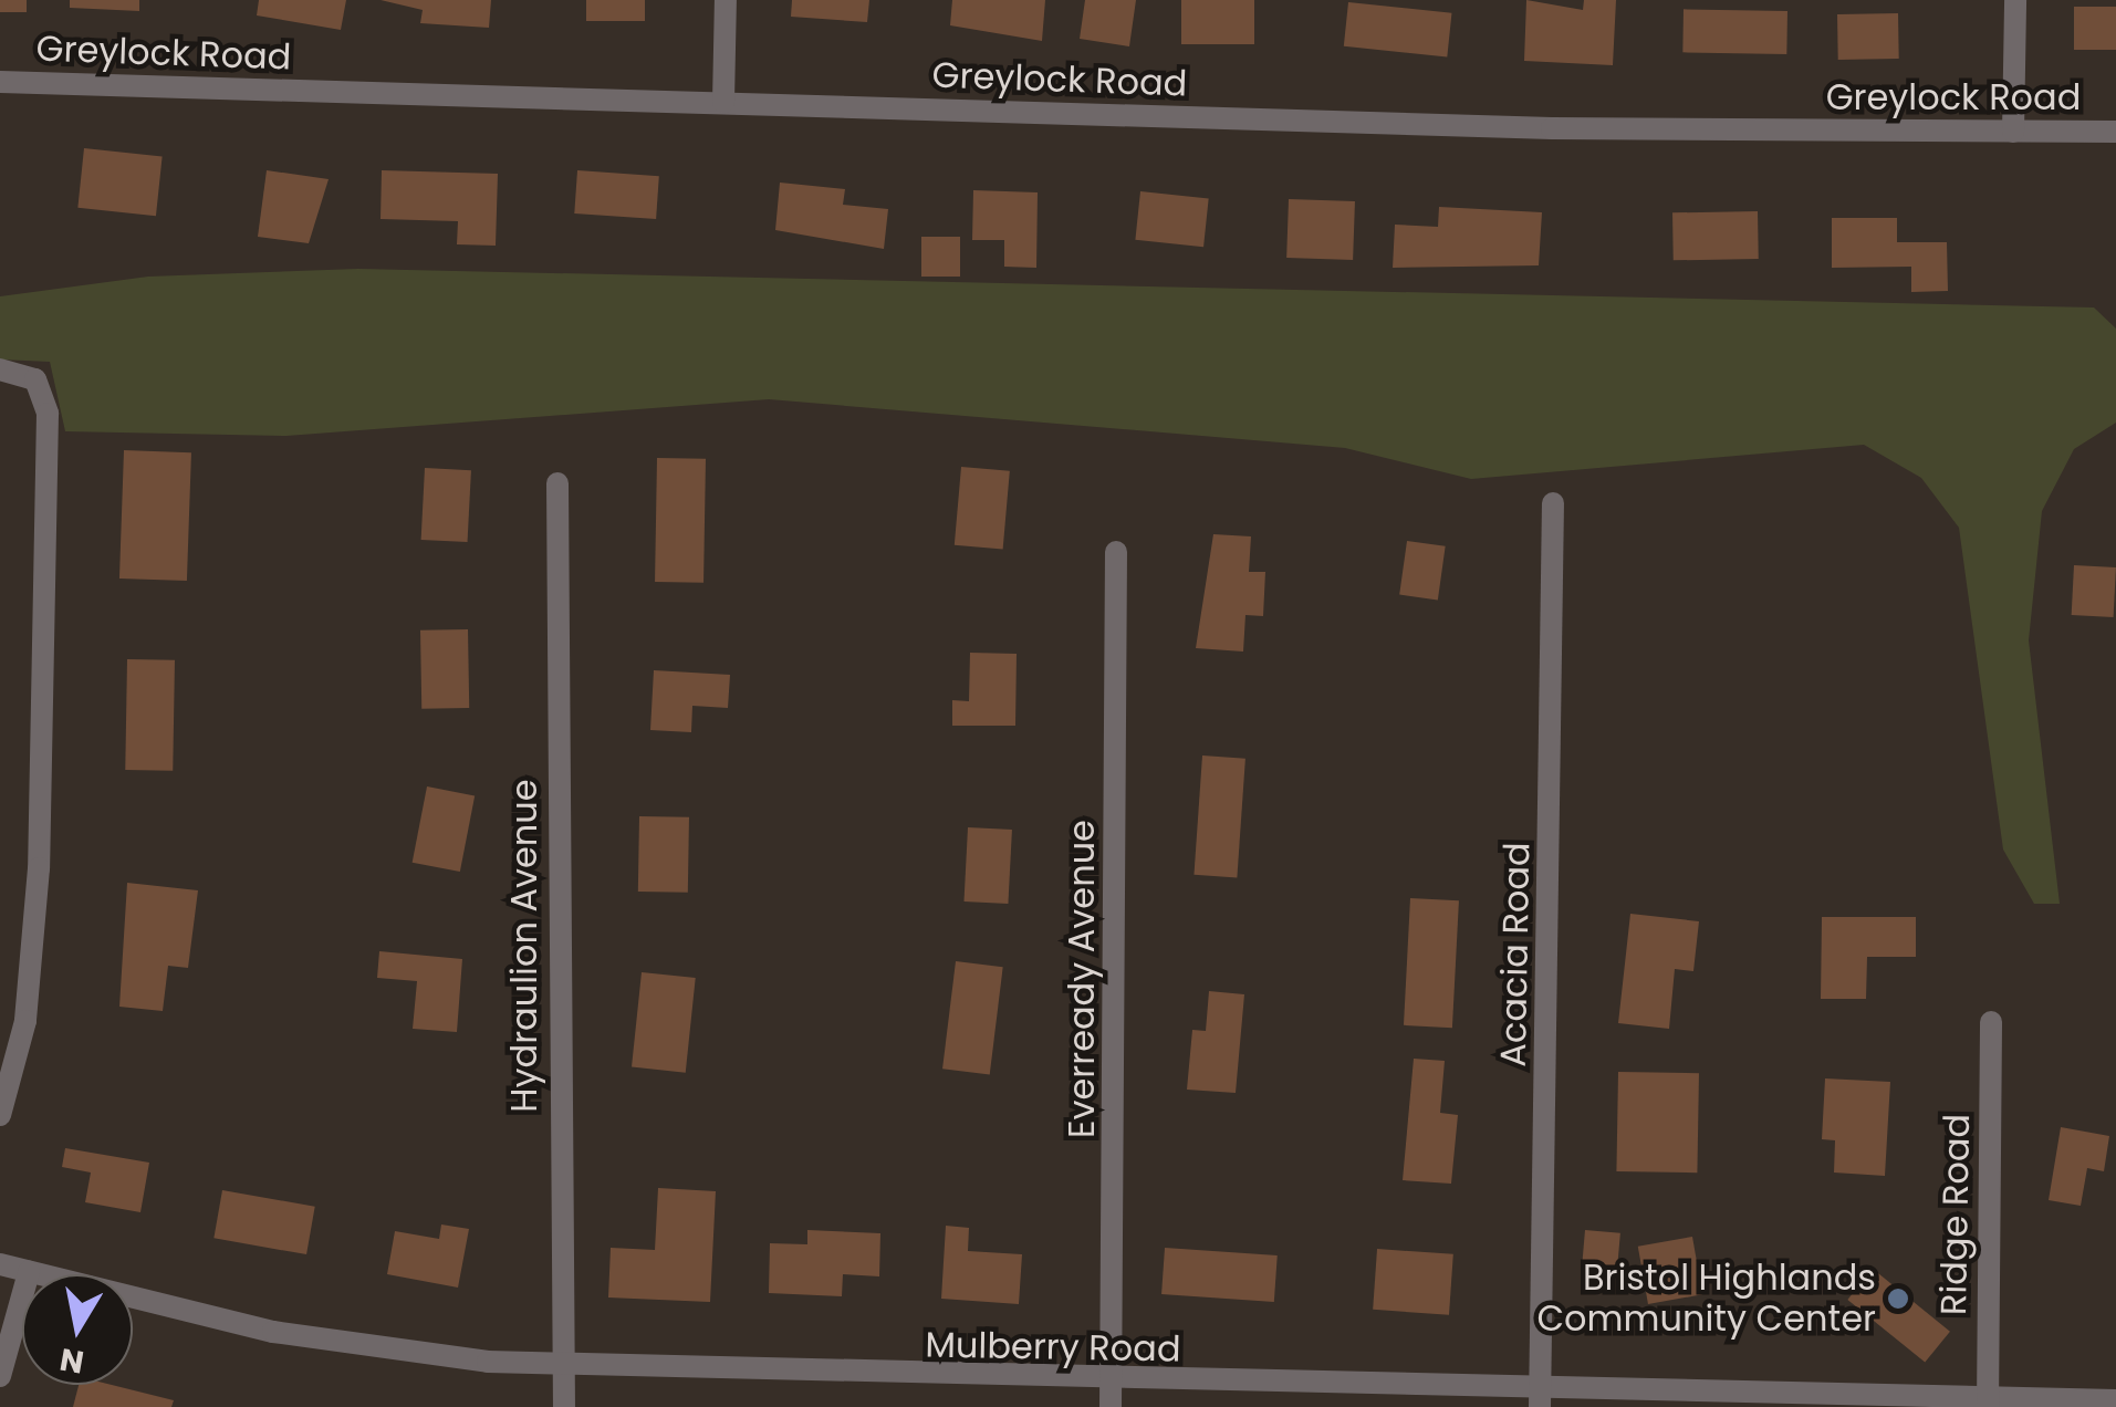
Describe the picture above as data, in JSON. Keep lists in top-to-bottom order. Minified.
{"streets":{"street":["Greylock Road","Hydraulion Avenue","Acacia Road","Everready Avenue","Ridge Road","Mulberry Road"]},"crossings":[["Hydraulion Avenue","Mulberry Road"],["Acacia Road","Mulberry Road"],["Everready Avenue","Mulberry Road"],["Ridge Road","Mulberry Road"]],"places":["Bristol Highlands Community Center"],"north":"bottom"}
